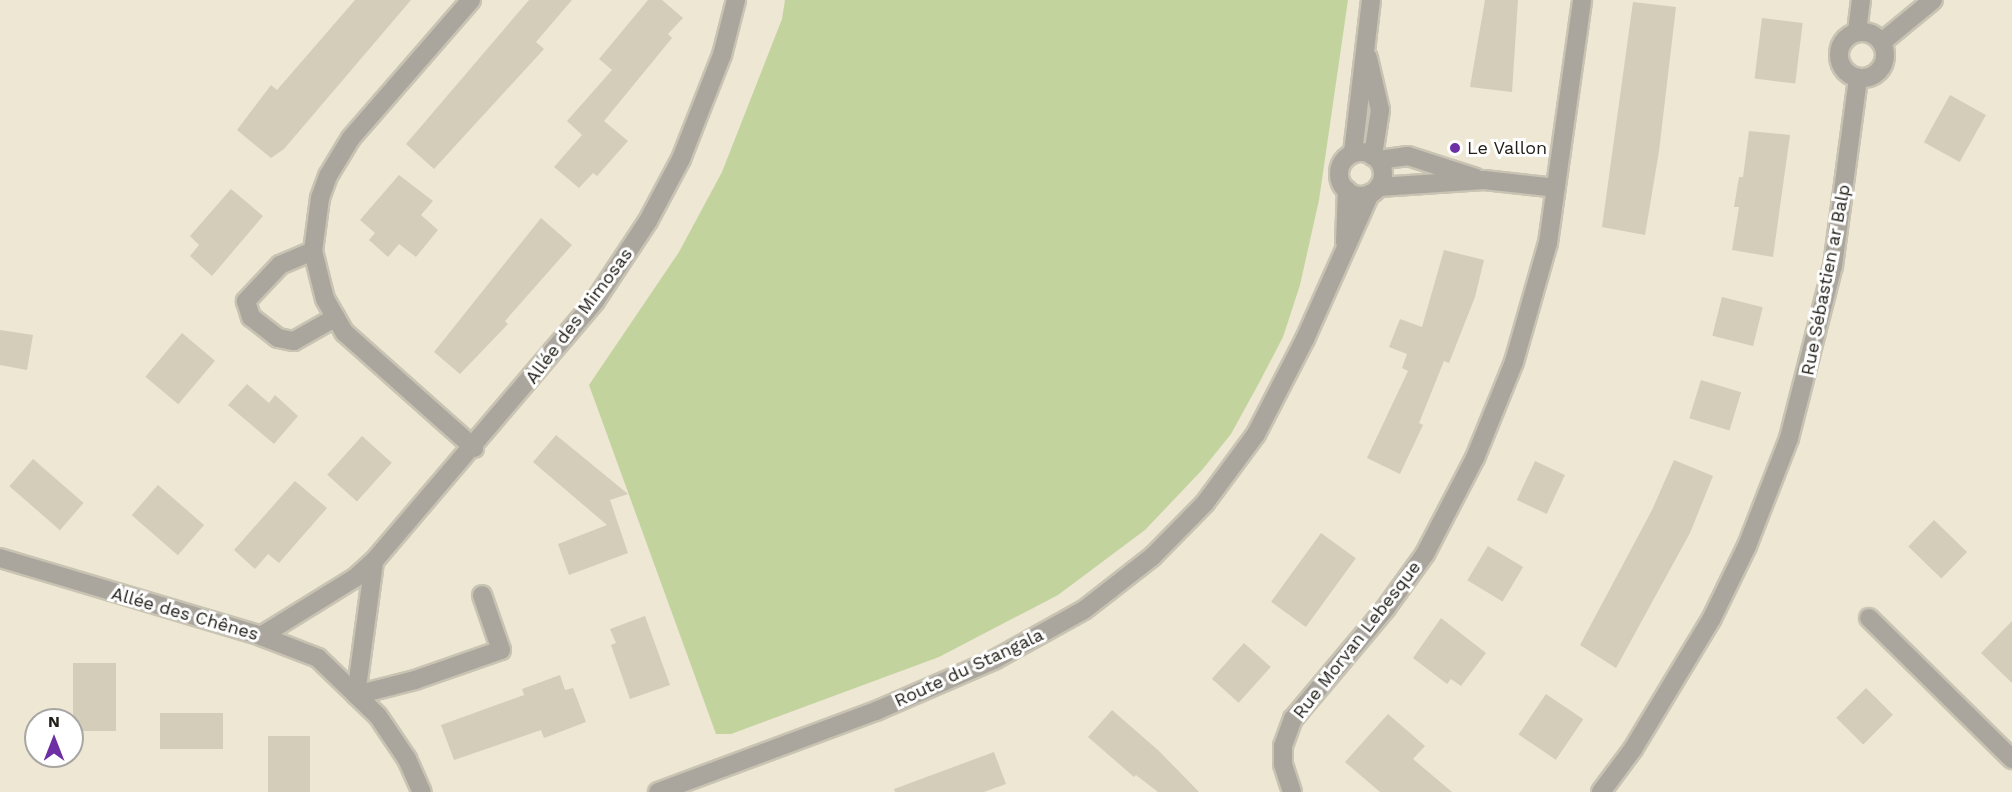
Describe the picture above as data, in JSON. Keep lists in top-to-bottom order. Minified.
{"streets":{"street":["Rue Sébastien ar Balp","Allée des Mimosas","Allée des Chênes","Rue Morvan Lebesque","Route du Stangala"]},"crossings":[["Allée des Mimosas","Allée des Chênes"]],"places":["Le Vallon"],"north":"top"}
